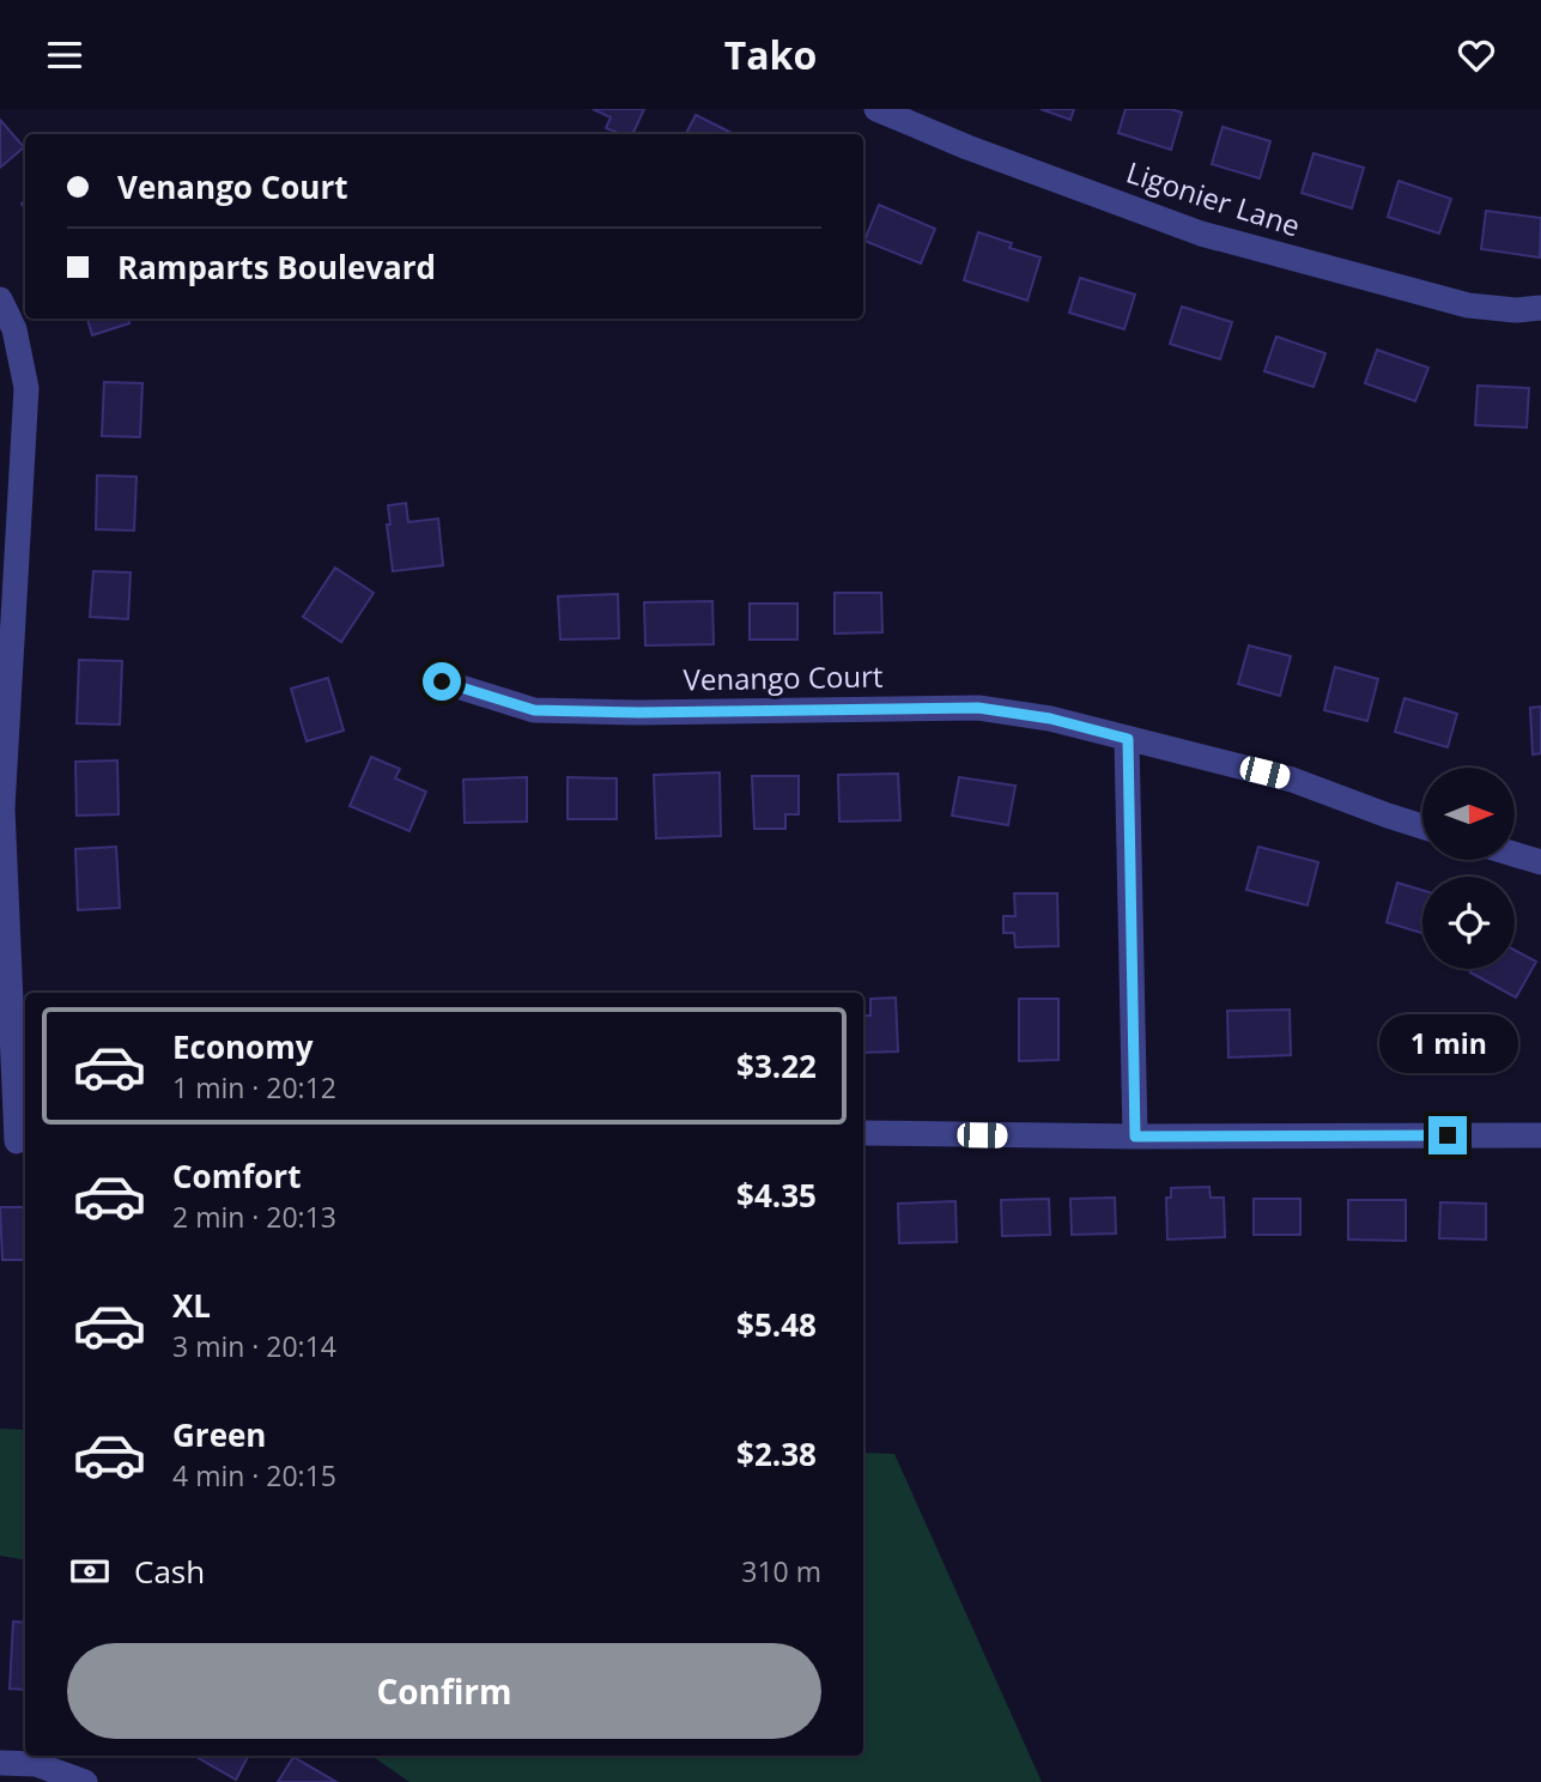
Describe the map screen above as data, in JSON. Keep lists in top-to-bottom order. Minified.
{"streets":{"street":["Ligonier Lane","Venango Court"]},"north":"right","page":{"header":"Tako","banner":["Venango Court","Ramparts Boulevard"],"list":[{"name":"Economy","note":"1 min · 20:12","value":"$3.22"},{"name":"Comfort","note":"2 min · 20:13","value":"$4.35"},{"name":"XL","note":"3 min · 20:14","value":"$5.48"},{"name":"Green","note":"4 min · 20:15","value":"$2.38"}],"bubble":"1 min","pay":["Cash","310 m"],"buttons":"Confirm"}}
